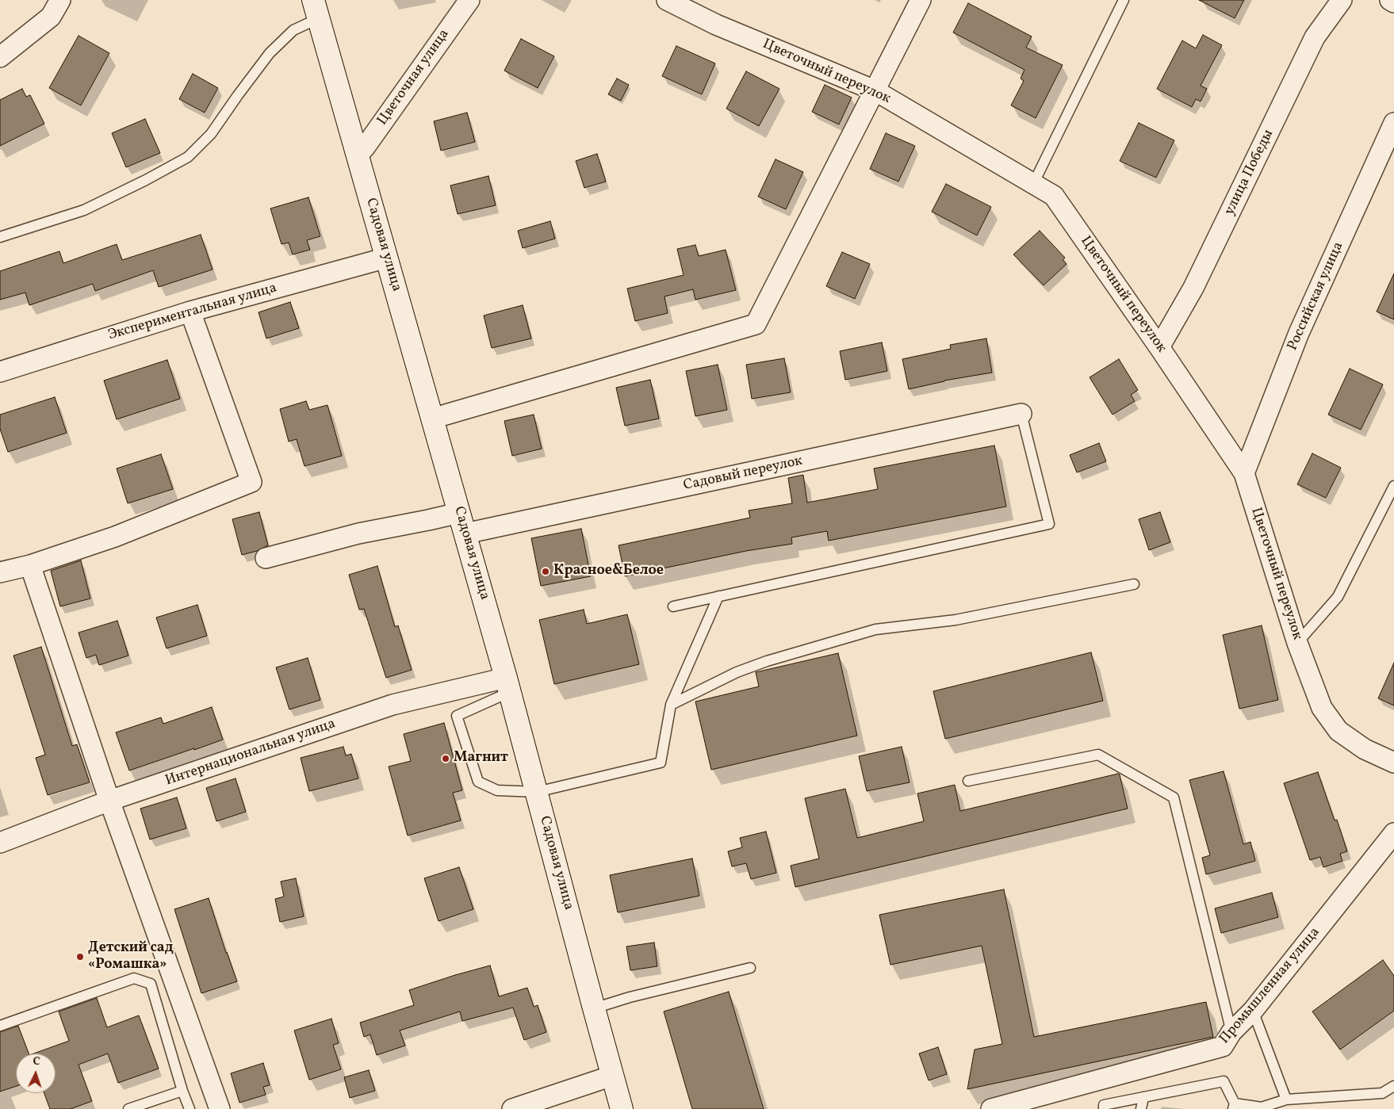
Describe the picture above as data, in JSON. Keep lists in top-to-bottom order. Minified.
{"streets":{"main road":["Садовая улица"],"street":["Цветочный переулок","Цветочная улица","улица Победы","Российская улица","Экспериментальная улица","Садовый переулок","Интернациональная улица","Промышленная улица"]},"crossings":[["Цветочный переулок","улица Победы"],["Цветочный переулок","Российская улица"],["Цветочная улица","Садовая улица"],["Садовая улица","Экспериментальная улица"],["Садовая улица","Садовый переулок"],["Садовая улица","Интернациональная улица"]],"places":["Красное&Белое","Магнит","Детский сад «Ромашка»"],"north":"top"}
